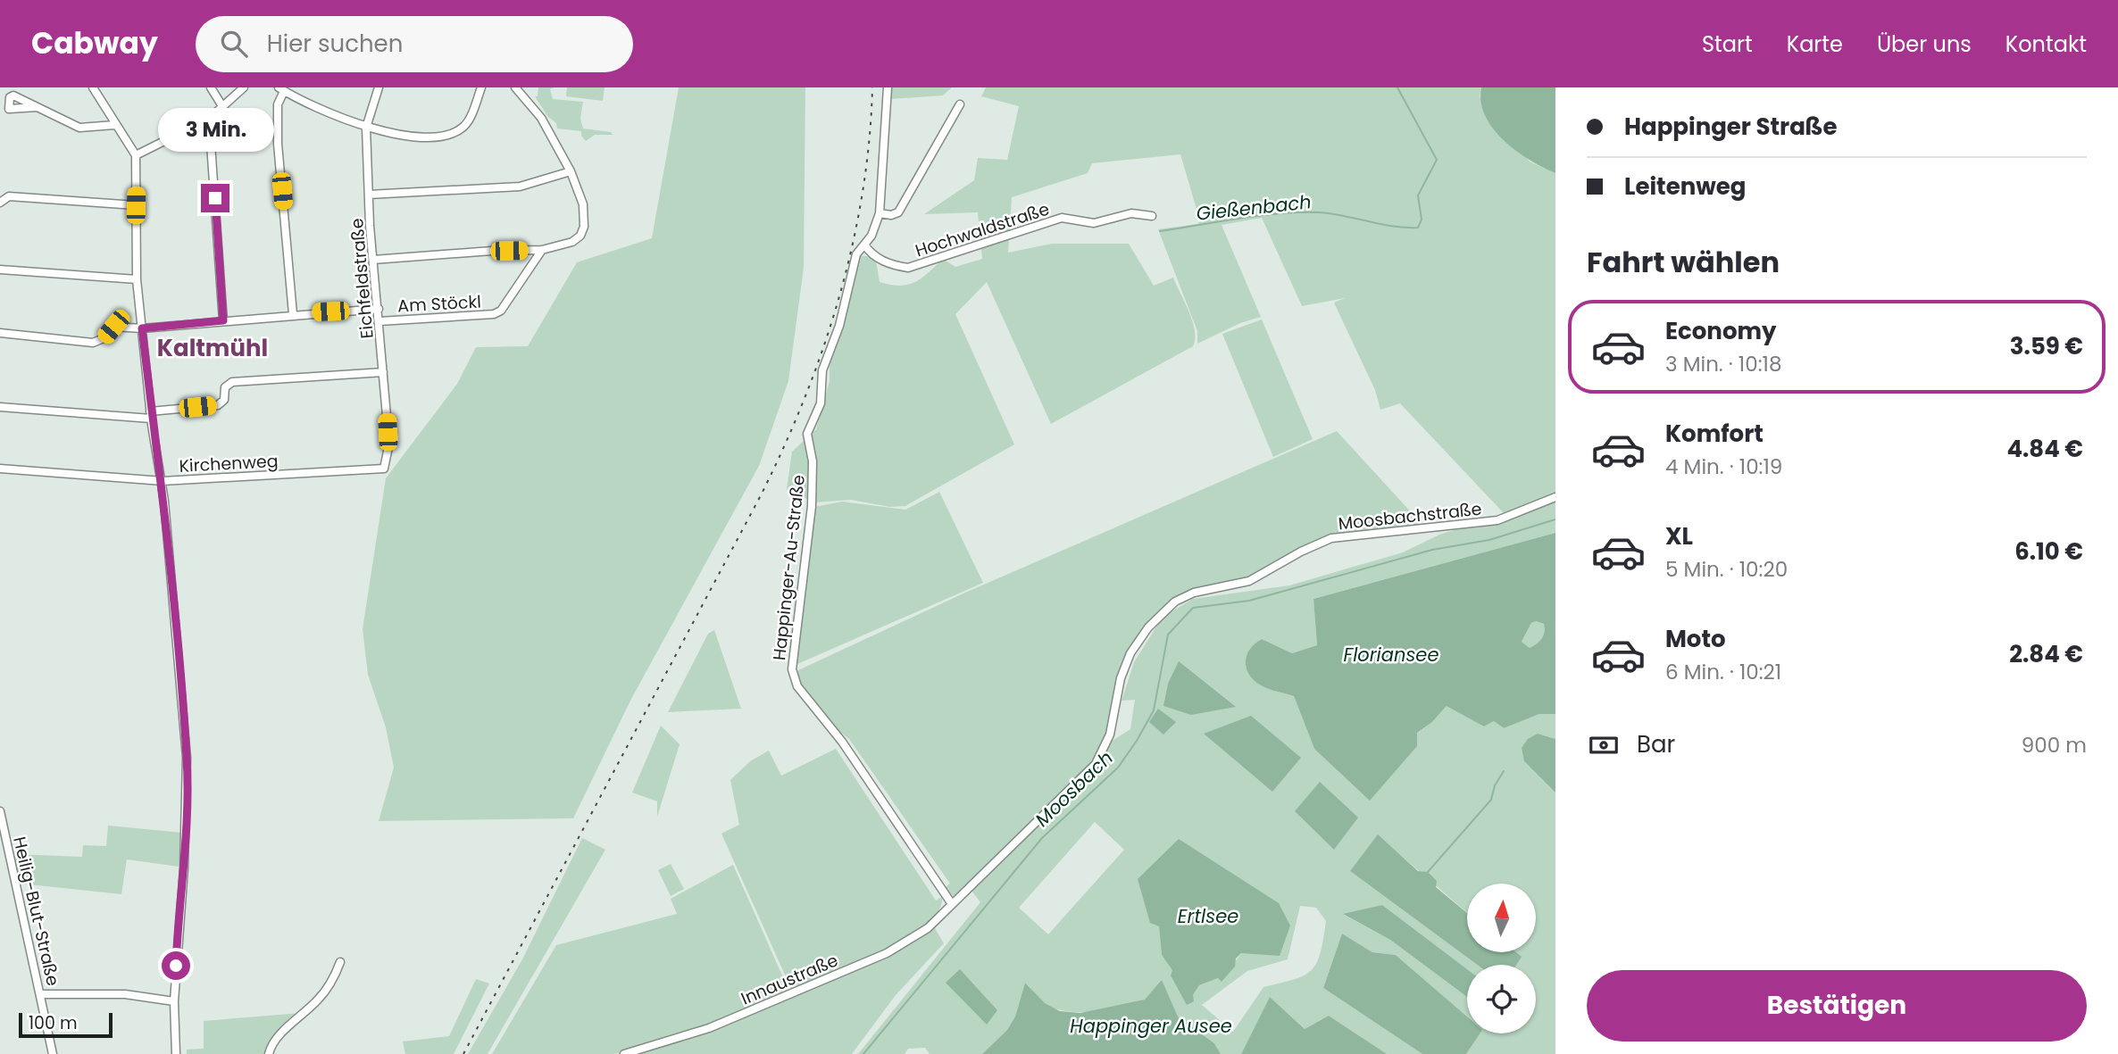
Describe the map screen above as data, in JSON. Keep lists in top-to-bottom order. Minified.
{"streets":{"street":["Hochwaldstraße","Eichfeldstraße","Am Stöckl","Kirchenweg","Moosbachstraße","Happinger-Au-Straße","Heilig-Blut-Straße","Innaustraße"]},"crossings":[["Hochwaldstraße","Happinger-Au-Straße"],["Eichfeldstraße","Am Stöckl"],["Eichfeldstraße","Kirchenweg"],["Moosbachstraße","Happinger-Au-Straße"],["Moosbachstraße","Innaustraße"],["Happinger-Au-Straße","Innaustraße"]],"districts":["Kaltmühl"],"water":["Gießenbach","Floriansee","Moosbach","Ertlsee","Happinger Ausee"],"scale_bar":"100 m","north":"top","page":{"header":"Cabway","search":"Hier suchen","nav":["Start","Karte","Über uns","Kontakt"],"banner":["Happinger Straße","Leitenweg"],"bubble":"3 Min.","heading":"Fahrt wählen","list":[{"name":"Economy","note":"3 Min. · 10:18","value":"3.59 €"},{"name":"Komfort","note":"4 Min. · 10:19","value":"4.84 €"},{"name":"XL","note":"5 Min. · 10:20","value":"6.10 €"},{"name":"Moto","note":"6 Min. · 10:21","value":"2.84 €"}],"pay":["Bar","900 m"],"buttons":"Bestätigen","scale":"100 m"}}
